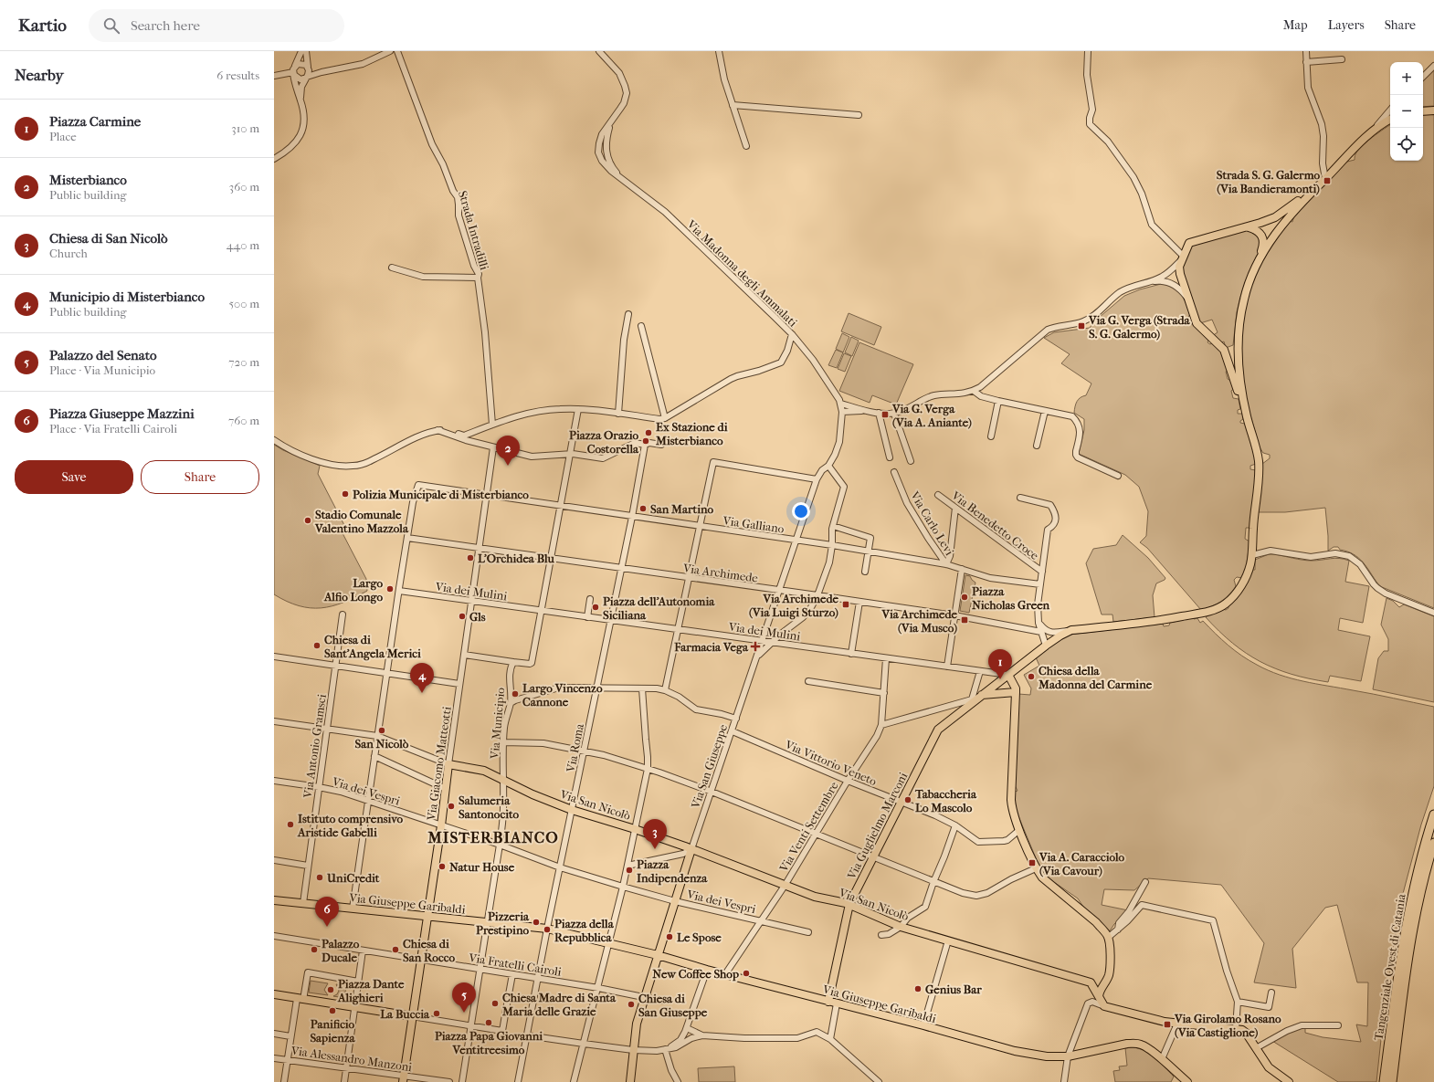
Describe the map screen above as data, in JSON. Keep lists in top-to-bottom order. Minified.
{"streets":{"highway":["Tangenziale Ovest di Catania"],"main road":["Via Giacomo Matteotti","Via San Giuseppe","Via San Nicolò","Via Guglielmo Marconi","Via Giuseppe Garibaldi"],"street":["Strada Intradilli","Via Madonna degli Ammalati","Via Carlo Levi","Via Galliano","Via Benedetto Croce","Via Archimede","Via dei Mulini","Via Municipio","Via Antonio Gramsci","Via Roma","Via Vittorio Veneto","Via dei Vespri","Via Venti Settembre","Via Fratelli Cairoli","Via Alessandro Manzoni"]},"crossings":[["Via Carlo Levi","Via Galliano"],["Via Galliano","Via Archimede"],["Via Galliano","Via Roma"],["Via Galliano","Via Giacomo Matteotti"],["Via Galliano","Via San Giuseppe"],["Via Archimede","Via Roma"],["Via Archimede","Via Giacomo Matteotti"],["Via Archimede","Via San Giuseppe"],["Via Archimede","Via Guglielmo Marconi"],["Via dei Mulini","Via Roma"],["Via dei Mulini","Via Giacomo Matteotti"],["Via dei Mulini","Via San Giuseppe"],["Via dei Mulini","Via Guglielmo Marconi"],["Via dei Mulini","Via Venti Settembre"],["Via Municipio","Via dei Vespri"],["Via Municipio","Via San Nicolò"],["Via Municipio","Via Giuseppe Garibaldi"],["Via Municipio","Via Fratelli Cairoli"],["Via Antonio Gramsci","Via dei Vespri"],["Via Antonio Gramsci","Via San Nicolò"],["Via Antonio Gramsci","Via Giuseppe Garibaldi"],["Via Roma","Via dei Vespri"],["Via Roma","Via San Nicolò"],["Via Roma","Via Giuseppe Garibaldi"],["Via Roma","Via Fratelli Cairoli"],["Via Vittorio Veneto","Via San Giuseppe"],["Via Vittorio Veneto","Via Guglielmo Marconi"],["Via Vittorio Veneto","Via Venti Settembre"],["Via Giacomo Matteotti","Via dei Vespri"],["Via Giacomo Matteotti","Via San Nicolò"],["Via Giacomo Matteotti","Via Giuseppe Garibaldi"],["Via Giacomo Matteotti","Via Fratelli Cairoli"],["Via Giacomo Matteotti","Via Alessandro Manzoni"],["Via San Giuseppe","Via dei Vespri"],["Via San Giuseppe","Via San Nicolò"],["Via San Giuseppe","Via Giuseppe Garibaldi"],["Via San Giuseppe","Via Fratelli Cairoli"],["Via dei Vespri","Via Venti Settembre"],["Via San Nicolò","Via Guglielmo Marconi"],["Via San Nicolò","Via Venti Settembre"],["Via Guglielmo Marconi","Via Giuseppe Garibaldi"],["Via Venti Settembre","Via Giuseppe Garibaldi"]],"districts":["MISTERBIANCO"],"places":{"transit":["Strada S. G. Galermo (Via Bandieramonti)","Via G. Verga (Strada S. G. Galermo)","Via G. Verga (Via A. Aniante)","Via Archimede (Via Luigi Sturzo)","Via Archimede (Via Musco)","Via A. Caracciolo (Via Cavour)","Via Girolamo Rosano (Via Castiglione)"],"other":["Ex Stazione di Misterbianco","Piazza Orazio Costorella","Polizia Municipale di Misterbianco","San Martino","Stadio Comunale Valentino Mazzola","L'Orchidea Blu","Largo Alfio Longo","Piazza Nicholas Green","Piazza dell'Autonomia Siciliana","Gls","Chiesa di Sant'Angela Merici","Chiesa della Madonna del Carmine","Largo Vincenzo Cannone","San Nicolò","Tabaccheria Lo Mascolo","Salumeria Santonocito","Istituto comprensivo Aristide Gabelli","Natur House","Piazza Indipendenza","UniCredit","Pizzeria Prestipino","Piazza della Repubblica","Le Spose","Palazzo Ducale","Chiesa di San Rocco","New Coffee Shop","Genius Bar","Piazza Dante Alighieri","Chiesa Madre di Santa Maria delle Grazie","Chiesa di San Giuseppe","Panificio Sapienza","La Buccia","Piazza Papa Giovanni Ventitreesimo"],"health":["Farmacia Vega"]},"page":{"header":"Kartio","search":"Search here","nav":["Map","Layers","Share"],"heading":["Nearby","6 results"],"map_buttons":["+","−"],"list":[{"mark":"1","name":"Piazza Carmine","note":"Place","value":"310 m"},{"mark":"2","name":"Misterbianco","note":"Public building","value":"360 m"},{"mark":"3","name":"Chiesa di San Nicolò","note":"Church","value":"440 m"},{"mark":"4","name":"Municipio di Misterbianco","note":"Public building","value":"500 m"},{"mark":"5","name":"Palazzo del Senato","note":"Place · Via Municipio","value":"720 m"},{"mark":"6","name":"Piazza Giuseppe Mazzini","note":"Place · Via Fratelli Cairoli","value":"760 m"}],"pins":["2","1","4","3","6","5"],"buttons":["Save","Share"]}}
